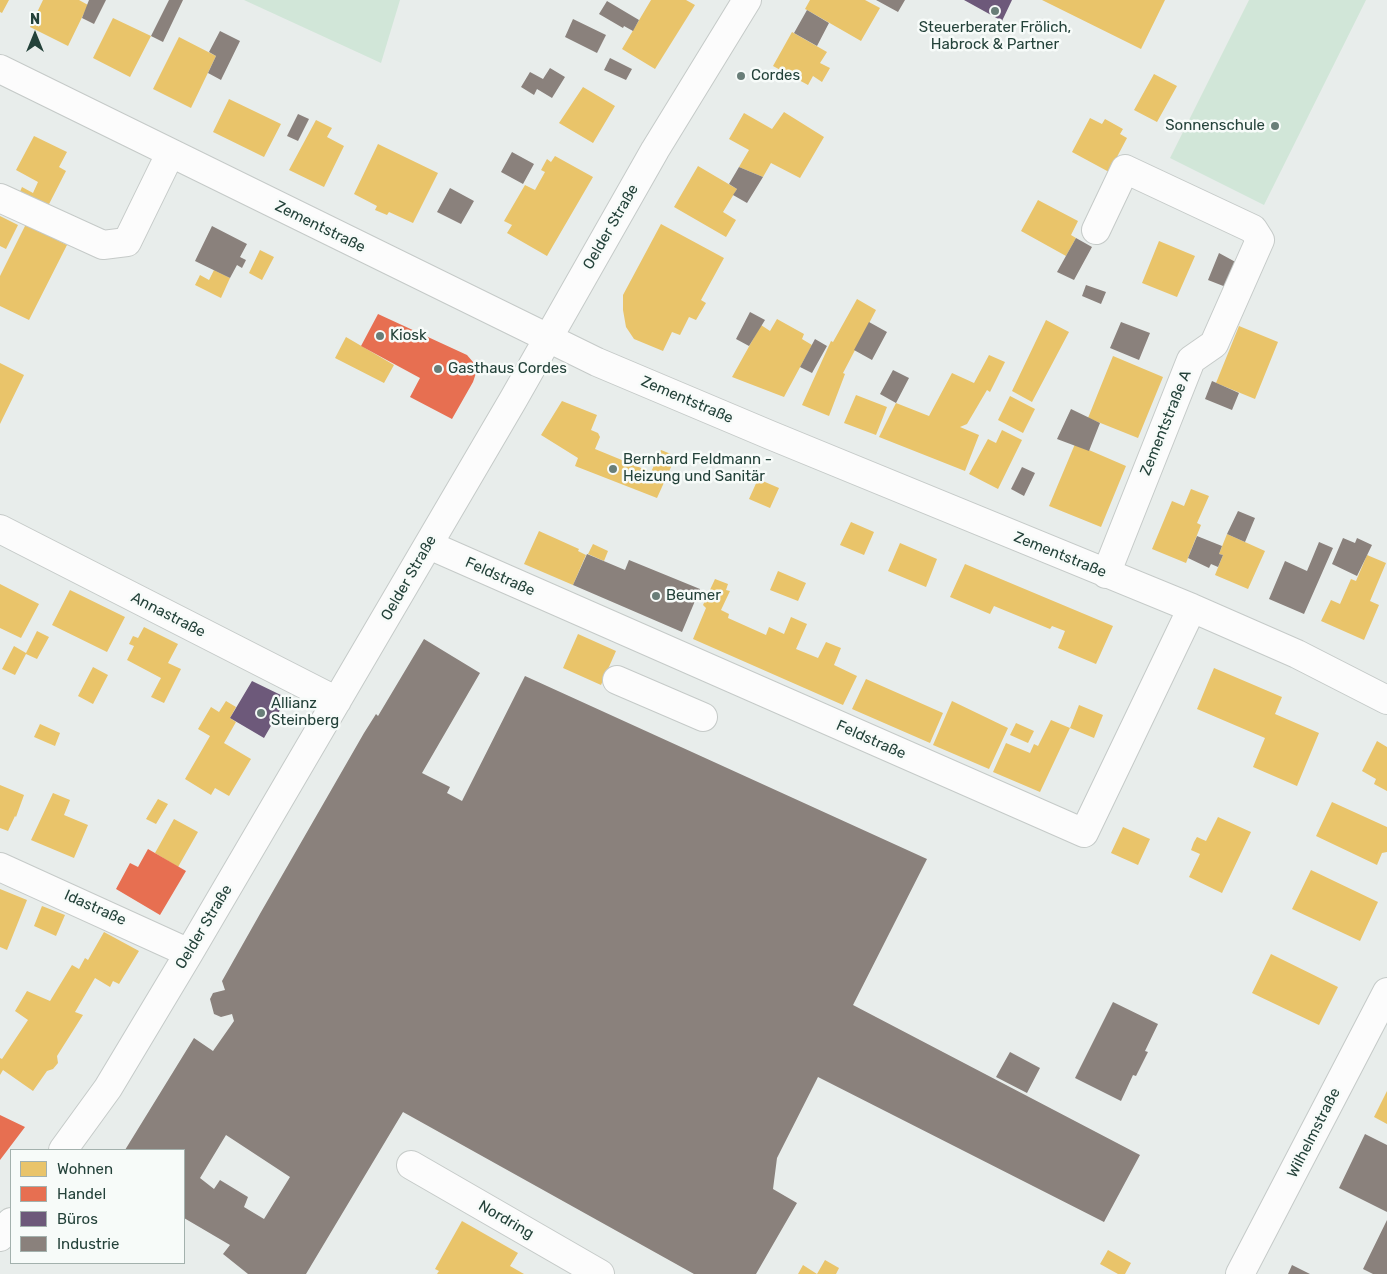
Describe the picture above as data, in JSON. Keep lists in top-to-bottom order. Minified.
{"streets":{"street":["Zementstraße","Oelder Straße","Zementstraße A","Feldstraße","Annastraße","Idastraße","Wilhelmstraße","Nordring"]},"crossings":[["Zementstraße","Oelder Straße"],["Zementstraße","Zementstraße A"],["Zementstraße","Feldstraße"],["Oelder Straße","Feldstraße"],["Oelder Straße","Annastraße"],["Oelder Straße","Idastraße"]],"places":["Steuerberater Frölich, Habrock & Partner","Cordes","Sonnenschule","Kiosk","Gasthaus Cordes","Bernhard Feldmann - Heizung und Sanitär","Beumer","Allianz Steinberg"],"legend":["Wohnen","Handel","Büros","Industrie"],"north":"top"}
